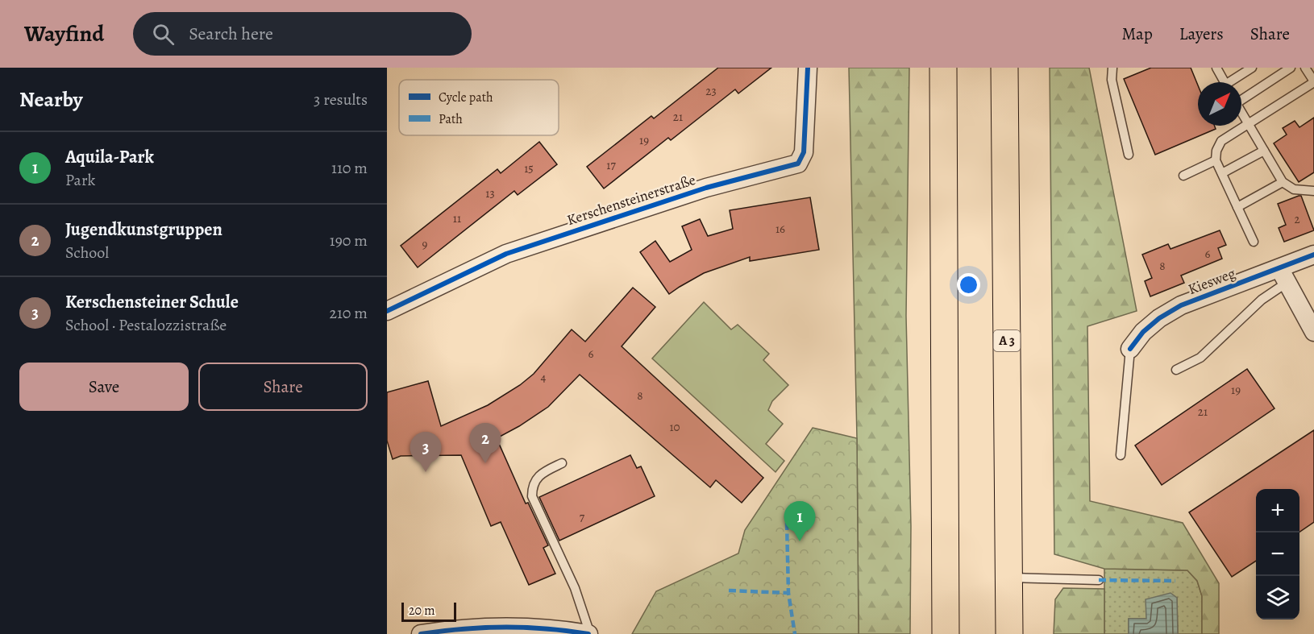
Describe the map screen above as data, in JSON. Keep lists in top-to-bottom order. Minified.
{"streets":{"highway":["A 3"],"street":["Kerschensteinerstraße","Kiesweg"]},"house_numbers":["23","21","19","17","15","13","11","2","16","9","6","8","6","4","19","8","21","10","7"],"legend":["Cycle path","Path"],"scale_bar":"20 m","north":"top right","page":{"header":"Wayfind","search":"Search here","nav":["Map","Layers","Share"],"heading":["Nearby","3 results"],"list":[{"mark":"1","name":"Aquila-Park","note":"Park","value":"110 m"},{"mark":"2","name":"Jugendkunstgruppen","note":"School","value":"190 m"},{"mark":"3","name":"Kerschensteiner Schule","note":"School · Pestalozzistraße","value":"210 m"}],"buttons":["Save","Share"],"pins":["2","3","1"],"map_buttons":["+","−"],"scale":"20 m"}}
